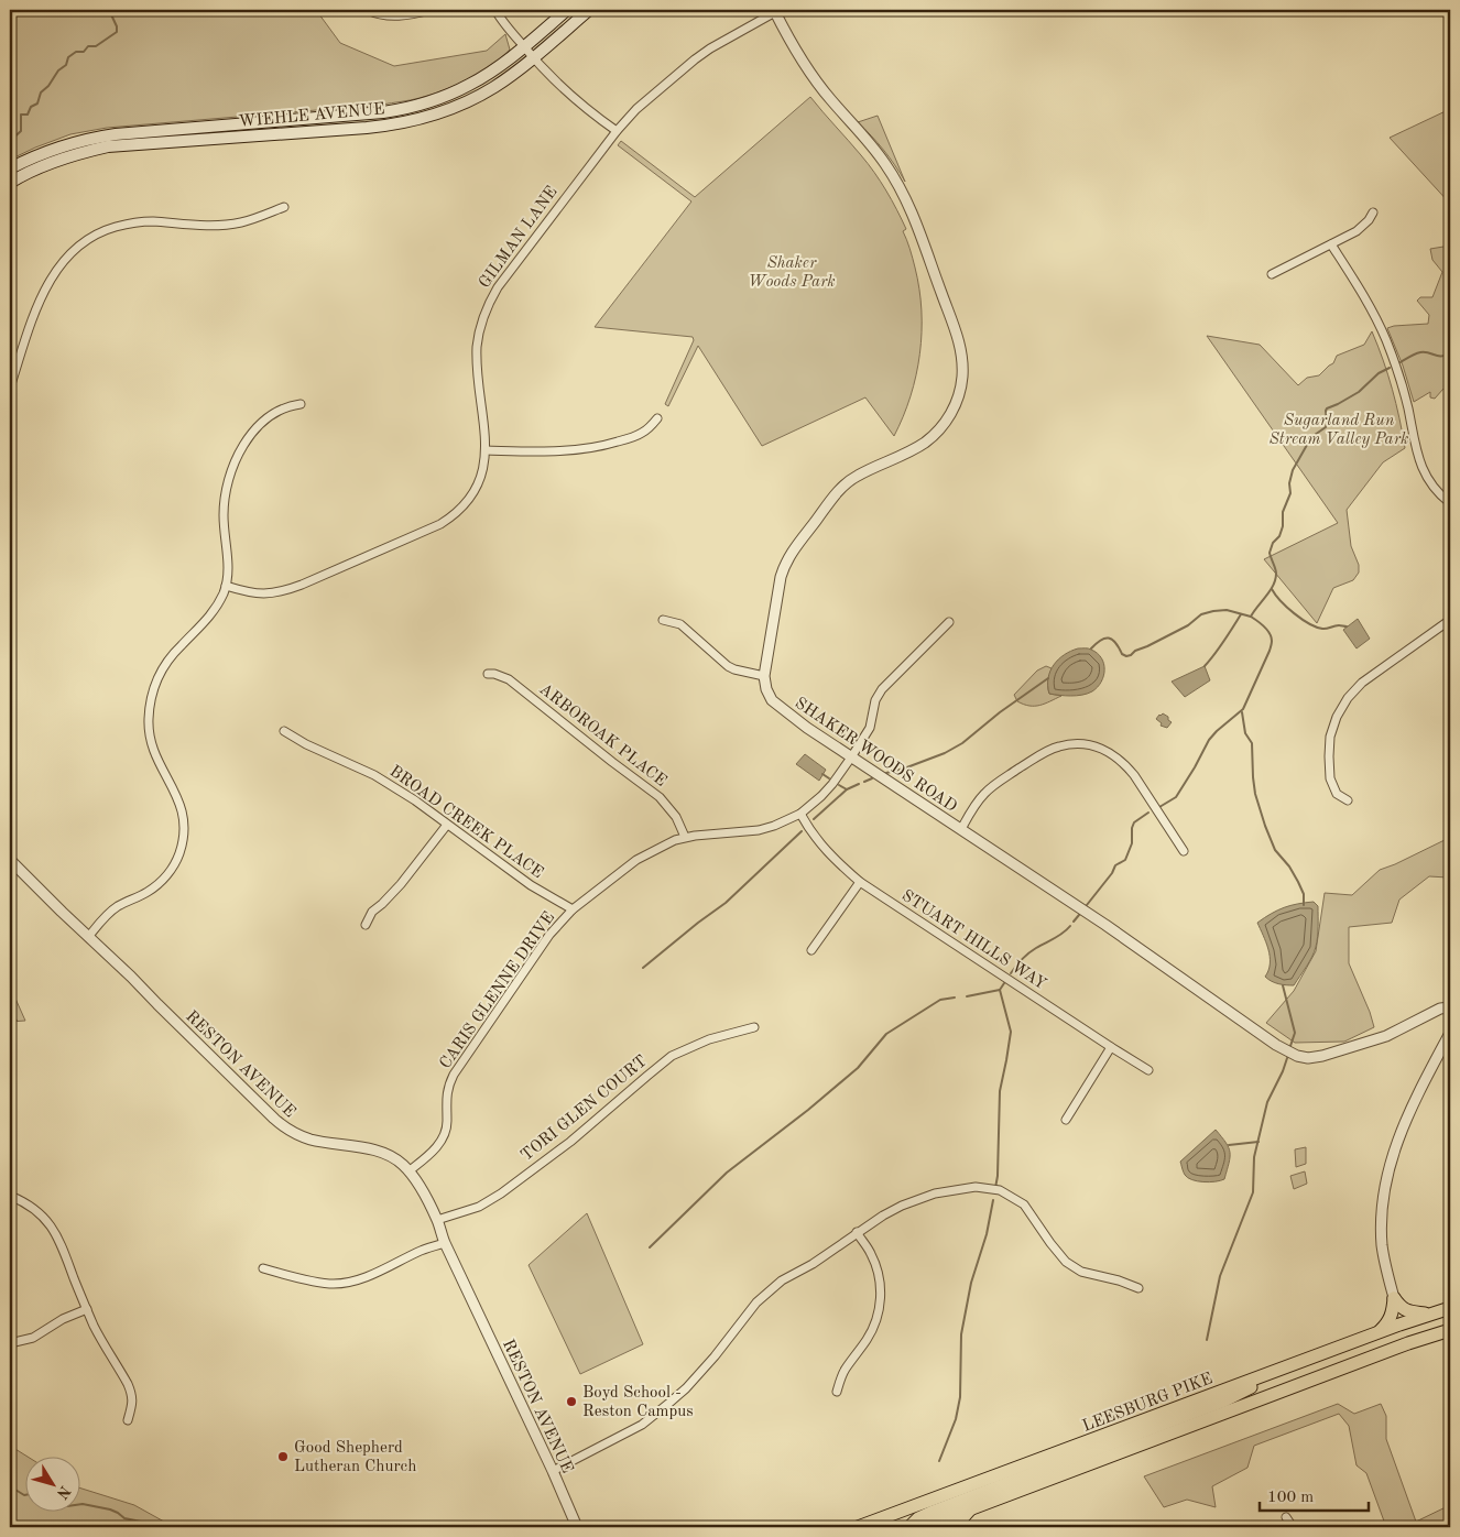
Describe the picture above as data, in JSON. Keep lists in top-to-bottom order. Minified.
{"streets":{"highway":["LEESBURG PIKE"],"main road":["WIEHLE AVENUE"],"street":["GILMAN LANE","ARBOROAK PLACE","SHAKER WOODS ROAD","BROAD CREEK PLACE","STUART HILLS WAY","CARIS GLENNE DRIVE","RESTON AVENUE","TORI GLEN COURT"]},"crossings":[["GILMAN LANE","SHAKER WOODS ROAD"],["ARBOROAK PLACE","CARIS GLENNE DRIVE"],["SHAKER WOODS ROAD","CARIS GLENNE DRIVE"],["BROAD CREEK PLACE","CARIS GLENNE DRIVE"],["STUART HILLS WAY","CARIS GLENNE DRIVE"],["CARIS GLENNE DRIVE","RESTON AVENUE"],["RESTON AVENUE","TORI GLEN COURT"]],"parks":["Shaker Woods Park","Sugarland Run Stream Valley Park"],"places":["Boyd School - Reston Campus","Good Shepherd Lutheran Church"],"scale_bar":"100 m","north":"bottom right"}
